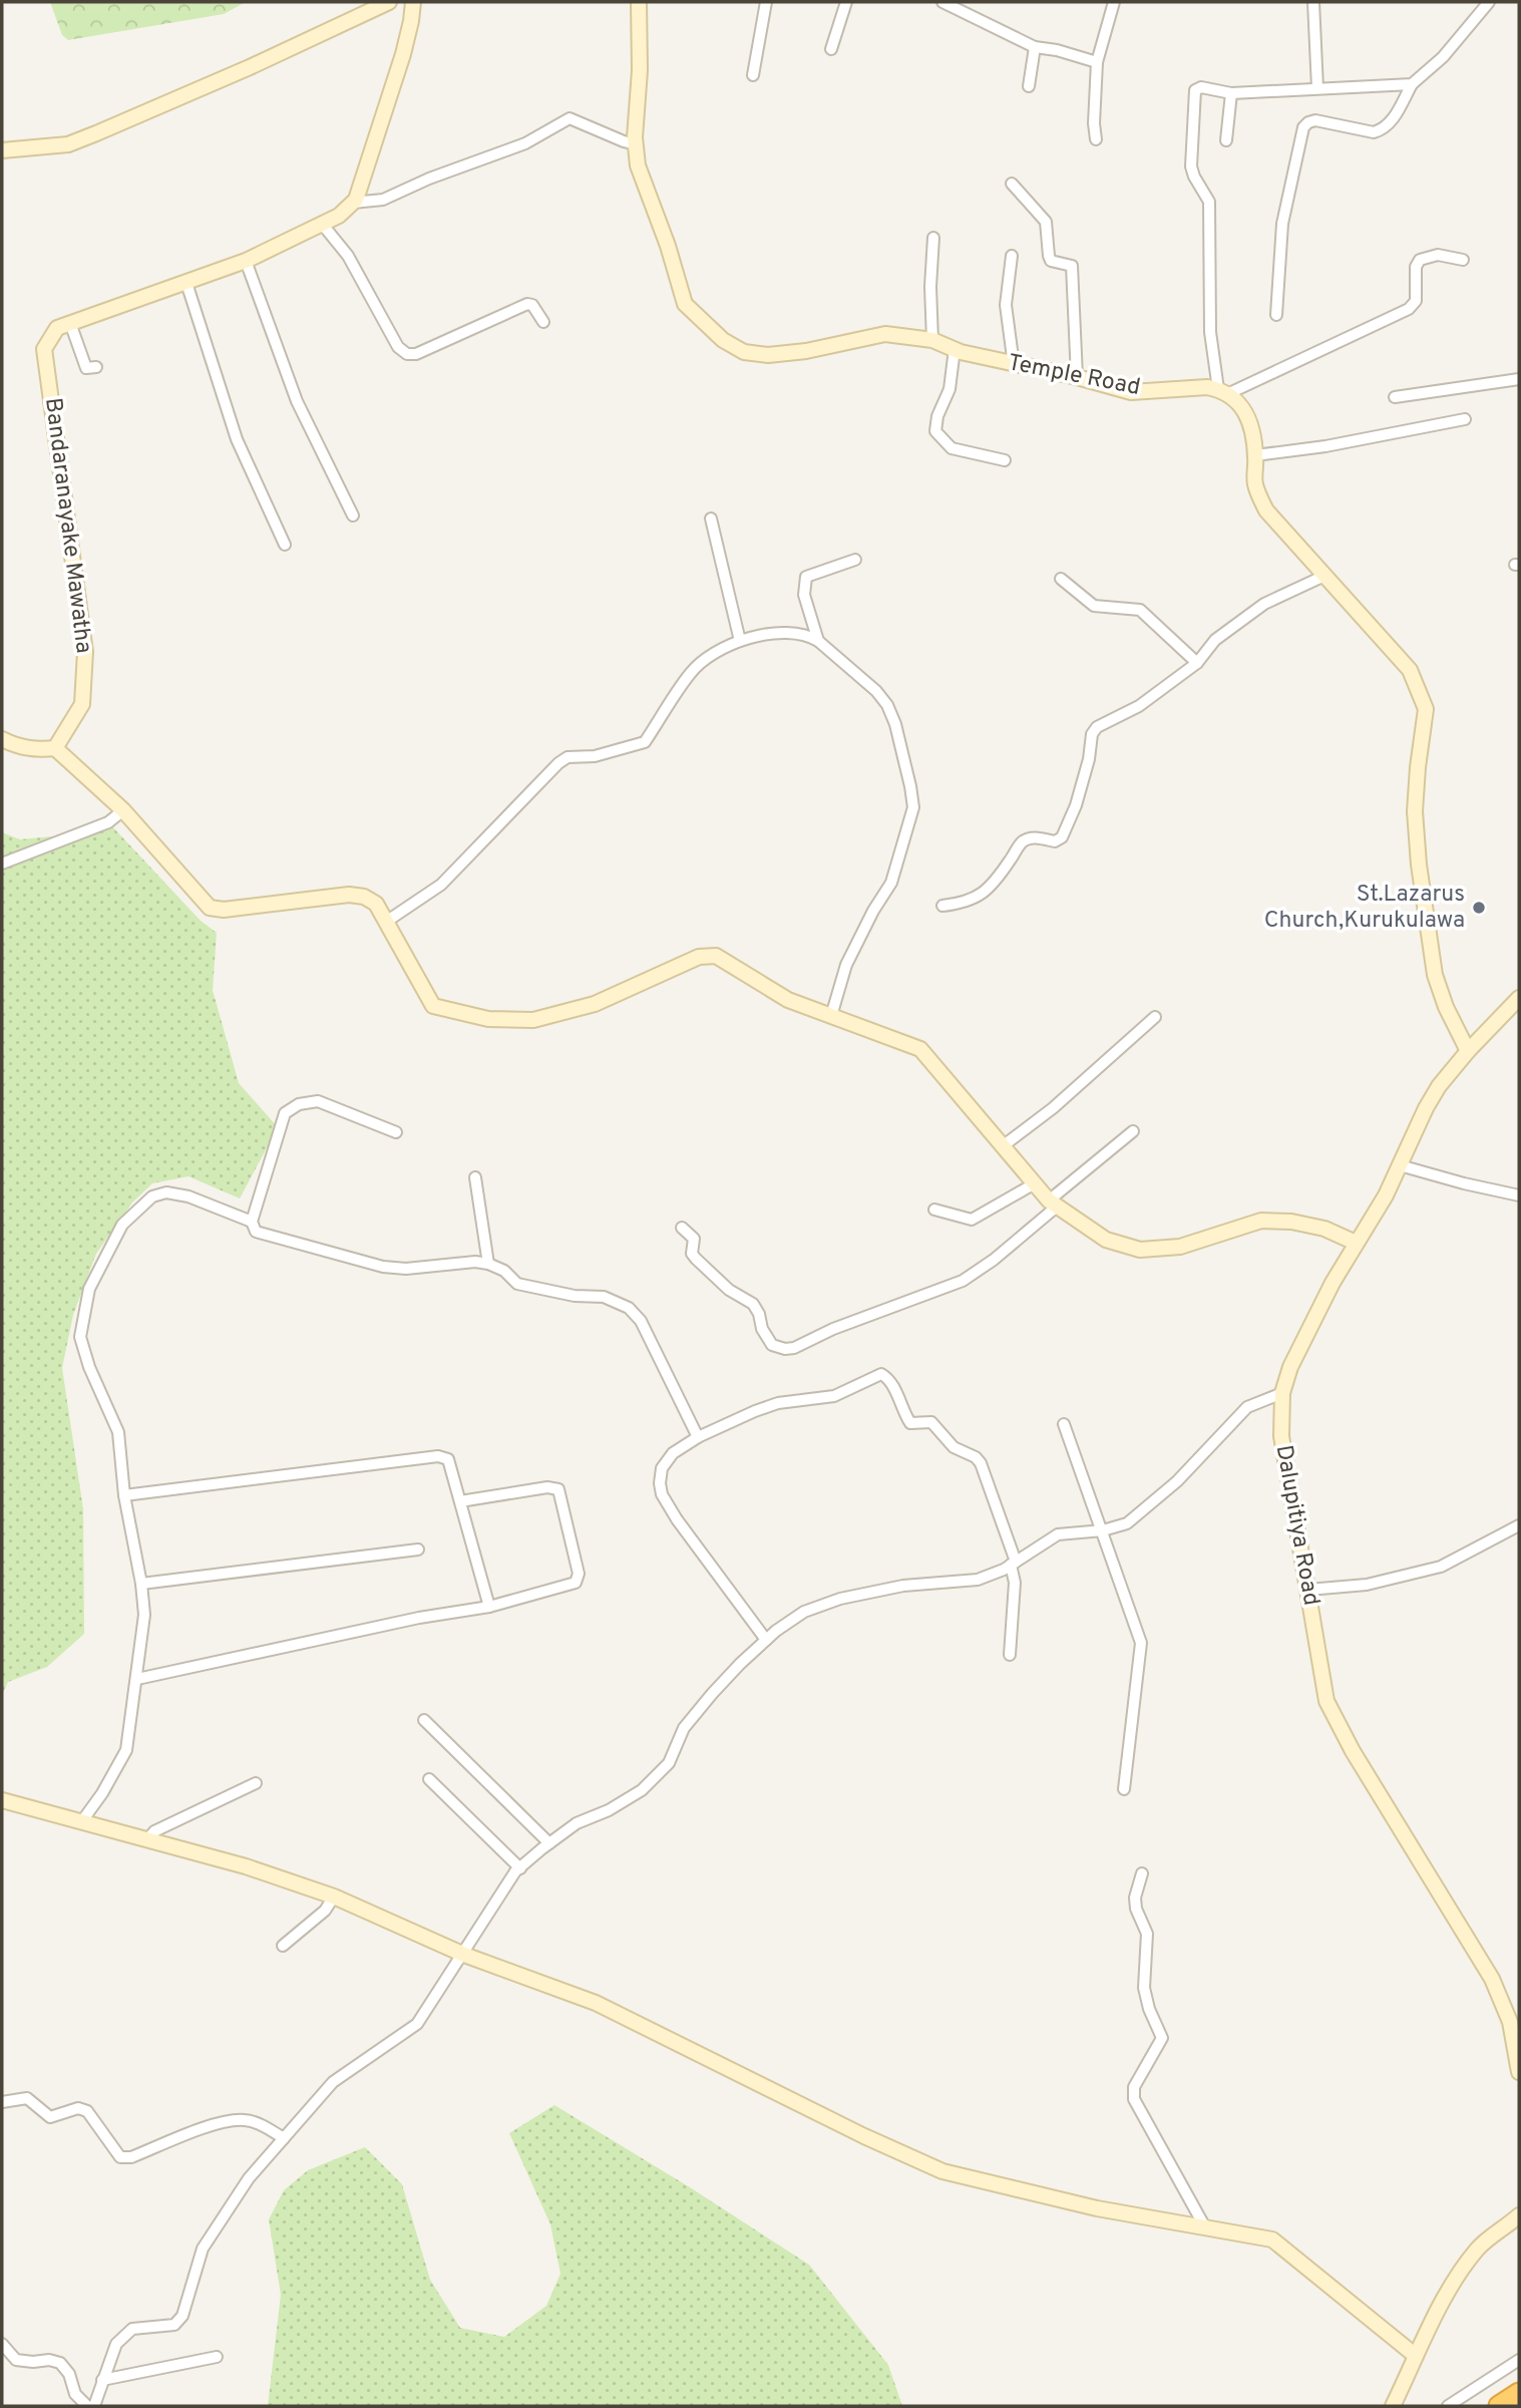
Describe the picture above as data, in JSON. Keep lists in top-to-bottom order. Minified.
{"streets":{"street":["Temple Road","Bandaranayake Mawatha","Dalupitiya Road"]},"places":["St.Lazarus Church,Kurukulawa"]}
